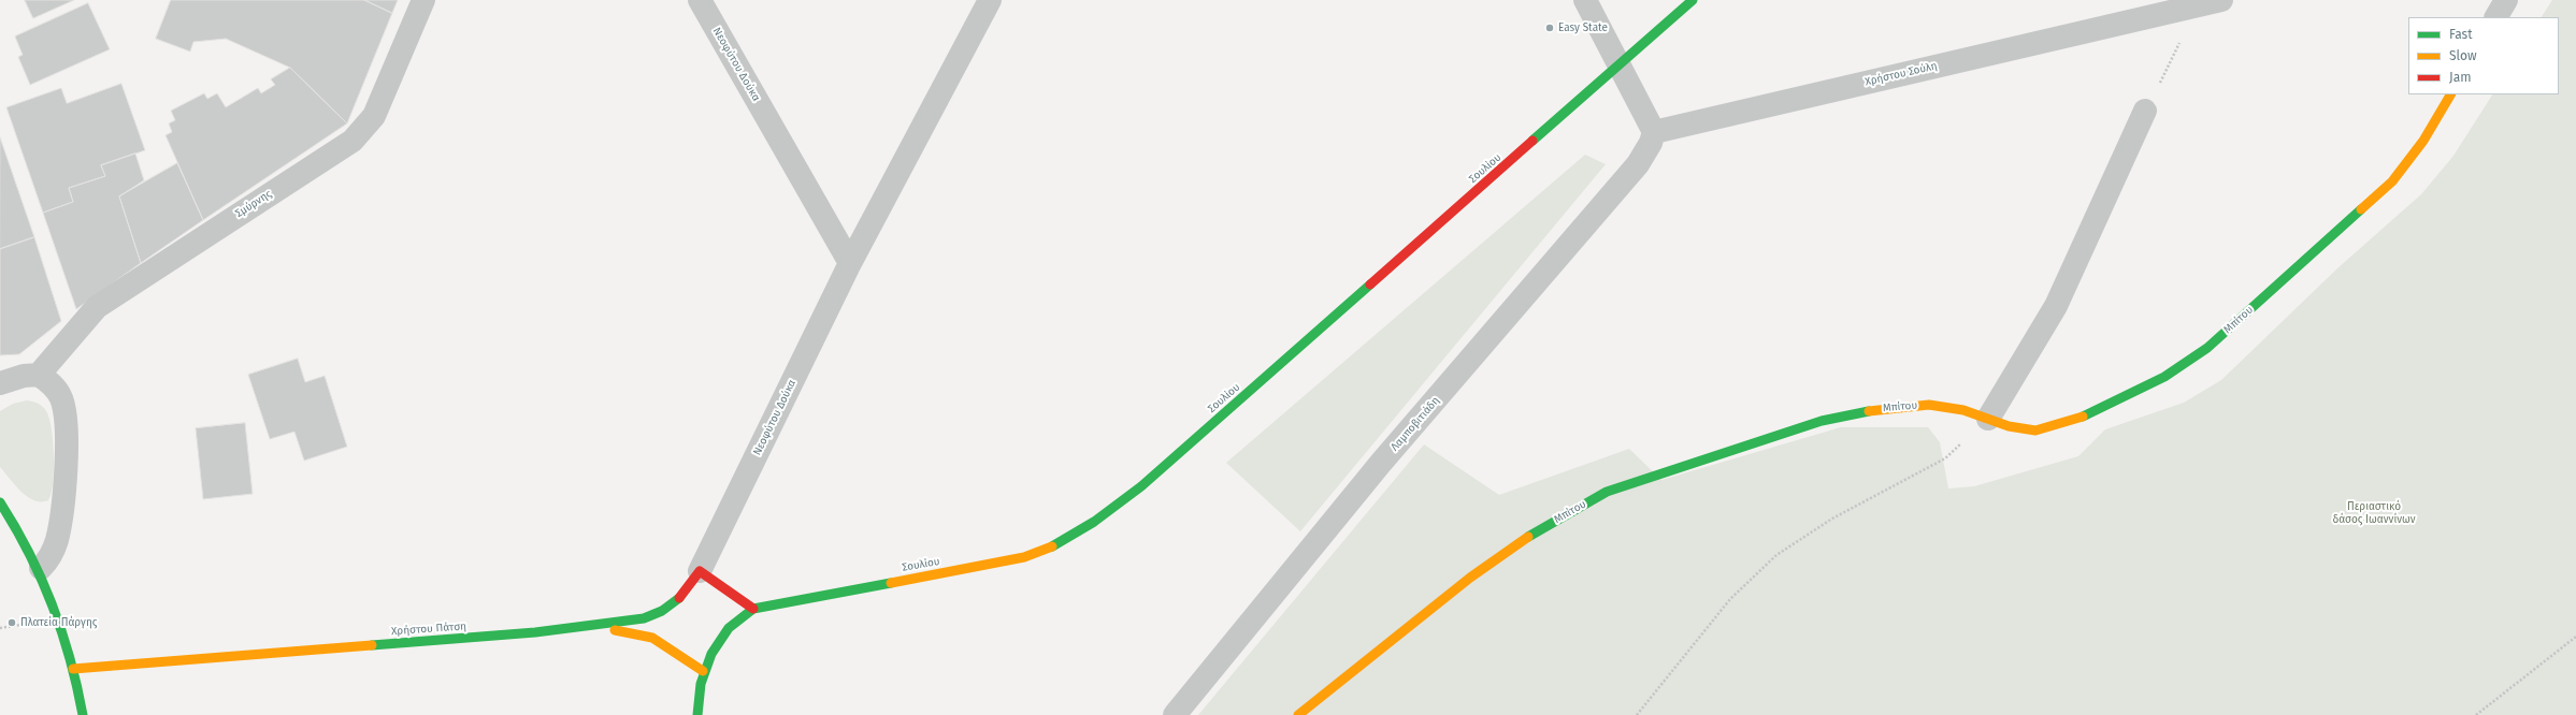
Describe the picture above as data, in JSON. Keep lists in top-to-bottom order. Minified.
{"streets":{"street":["Νεοφύτου Δούκα","Χρήστου Σούλη","Σουλίου","Σμύρνης","Μπίτου","Λαμποβιτιάδη","Χρήστου Πάτση"]},"crossings":[["Νεοφύτου Δούκα","Χρήστου Πάτση"],["Χρήστου Σούλη","Λαμποβιτιάδη"]],"parks":["Περιαστικό δάσος Ιωαννίνων"],"places":["Easy State","Πλατεία Πάργης"],"legend":["Fast","Slow","Jam"]}
